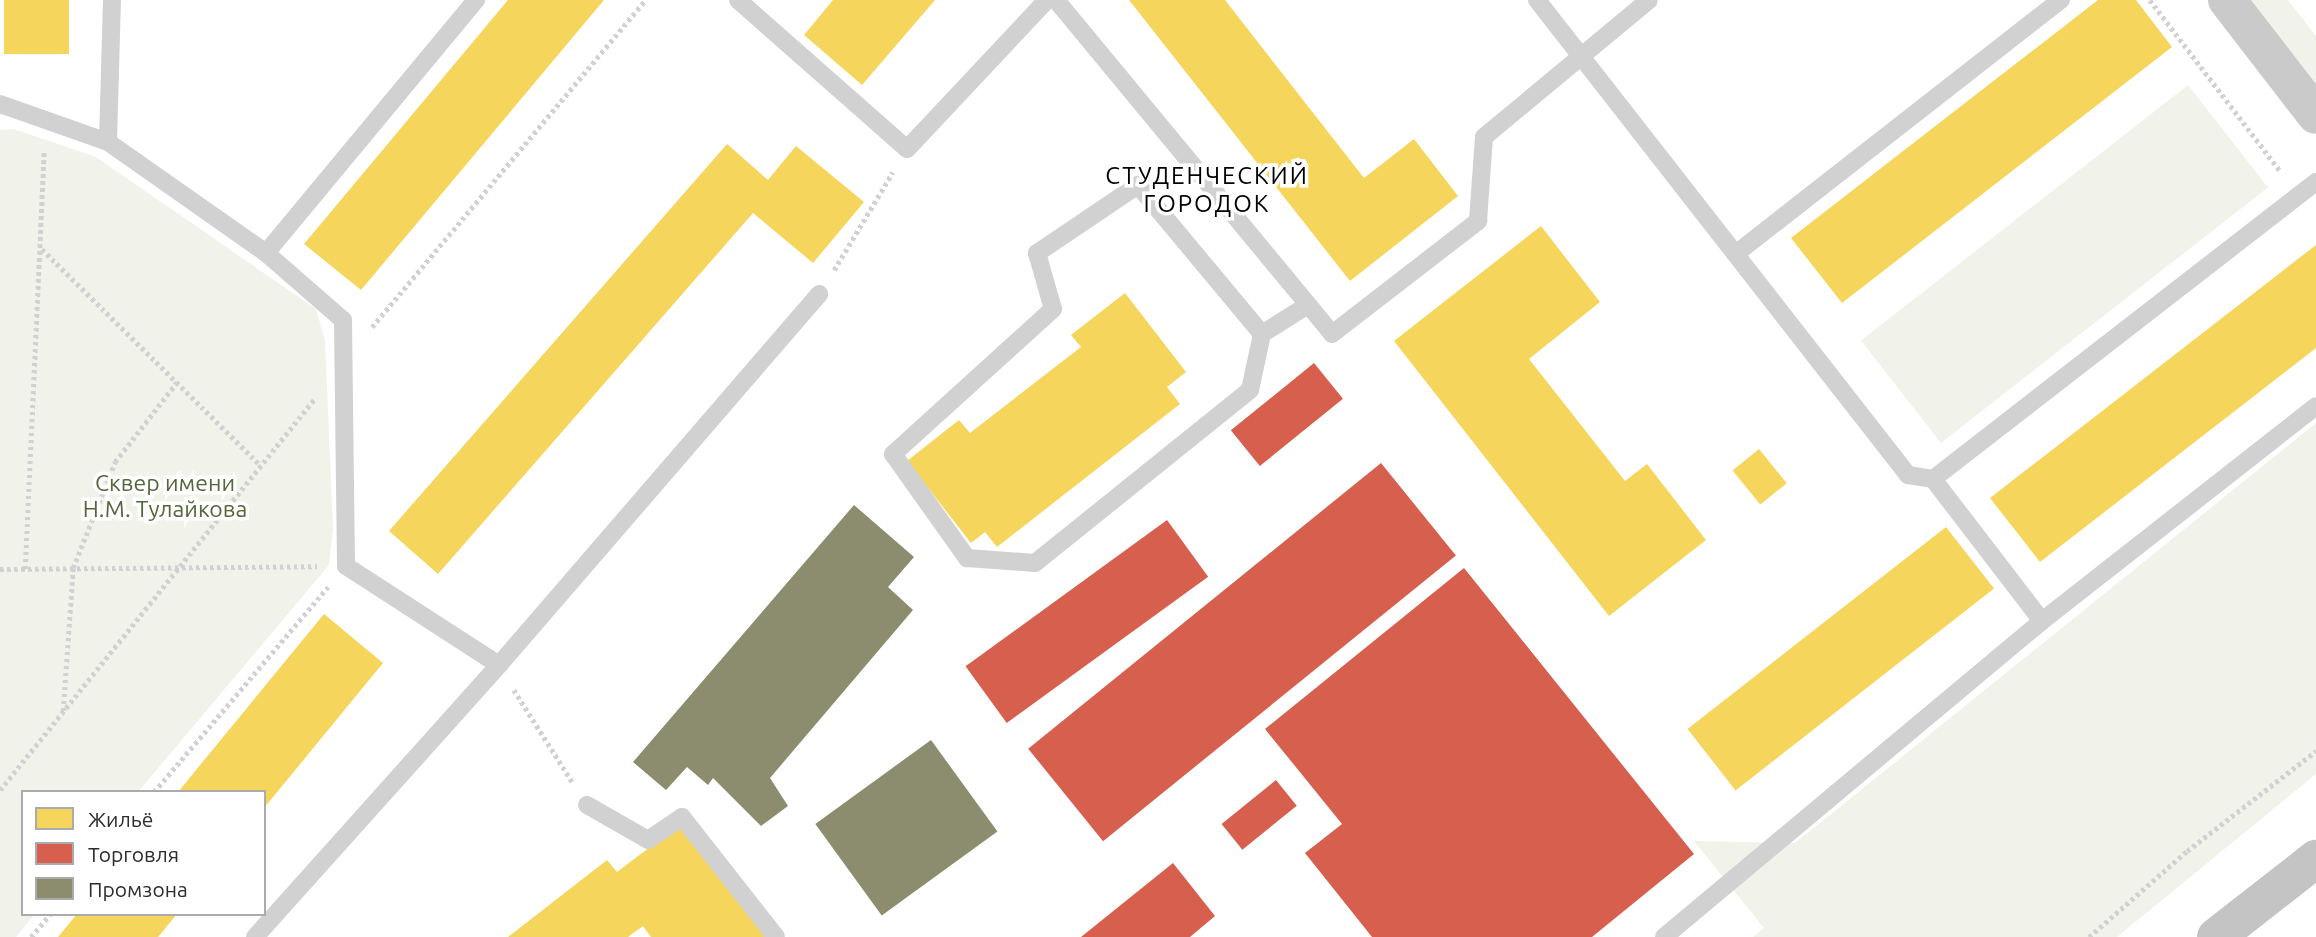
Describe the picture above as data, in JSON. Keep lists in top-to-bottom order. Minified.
{"districts":["СТУДЕНЧЕСКИЙ ГОРОДОК"],"parks":["Сквер имени Н.М. Тулайкова"],"legend":["Жильё","Торговля","Промзона"]}
